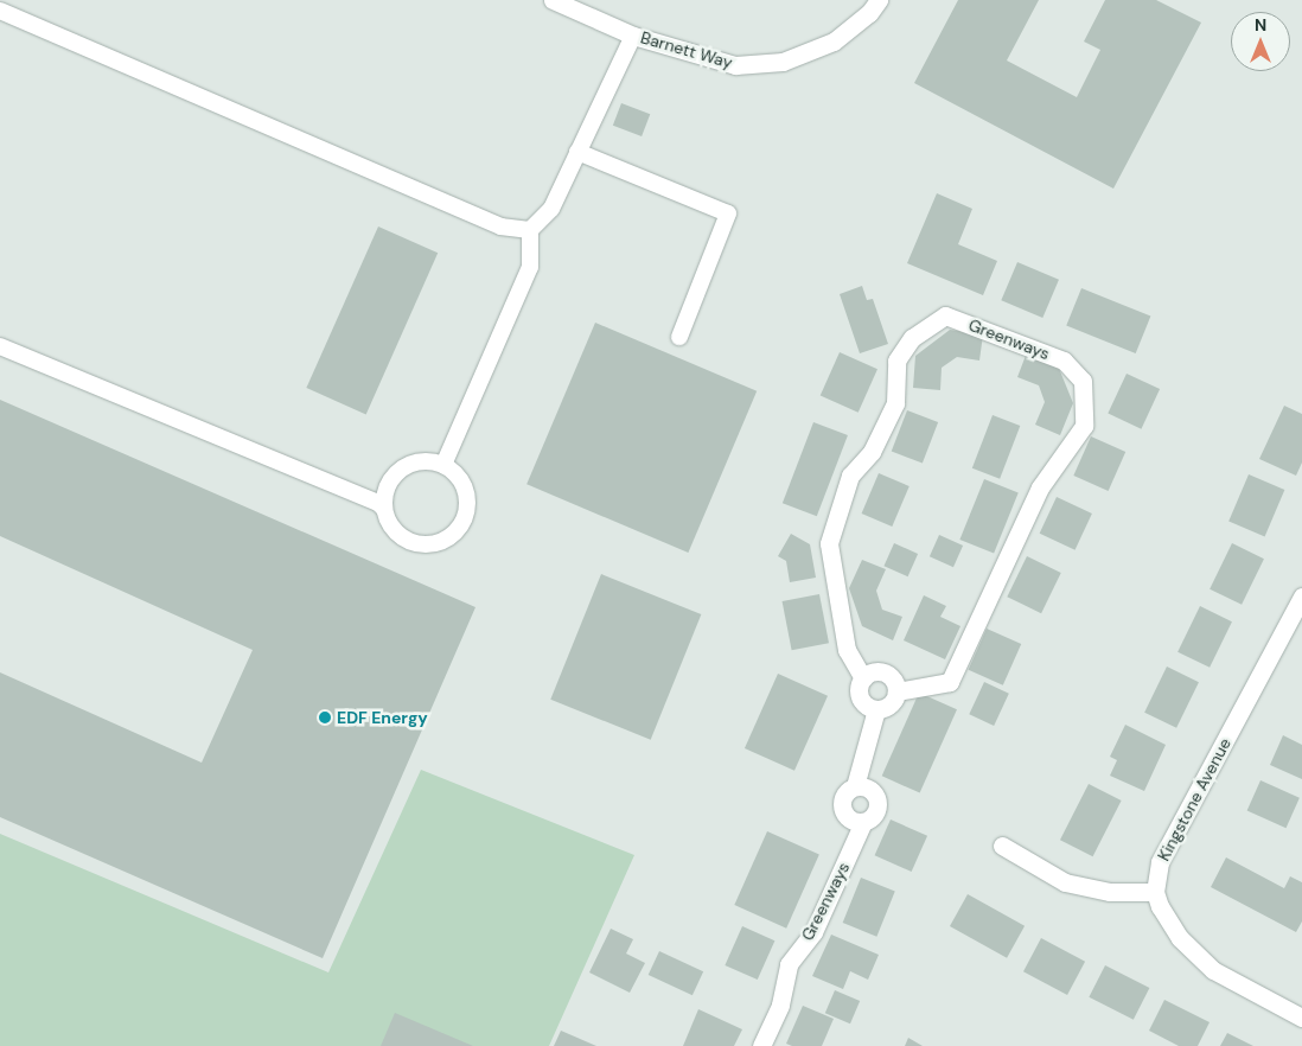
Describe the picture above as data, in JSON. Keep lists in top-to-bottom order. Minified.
{"streets":{"street":["Barnett Way","Greenways","Kingstone Avenue"]},"places":["EDF Energy"],"north":"top"}
